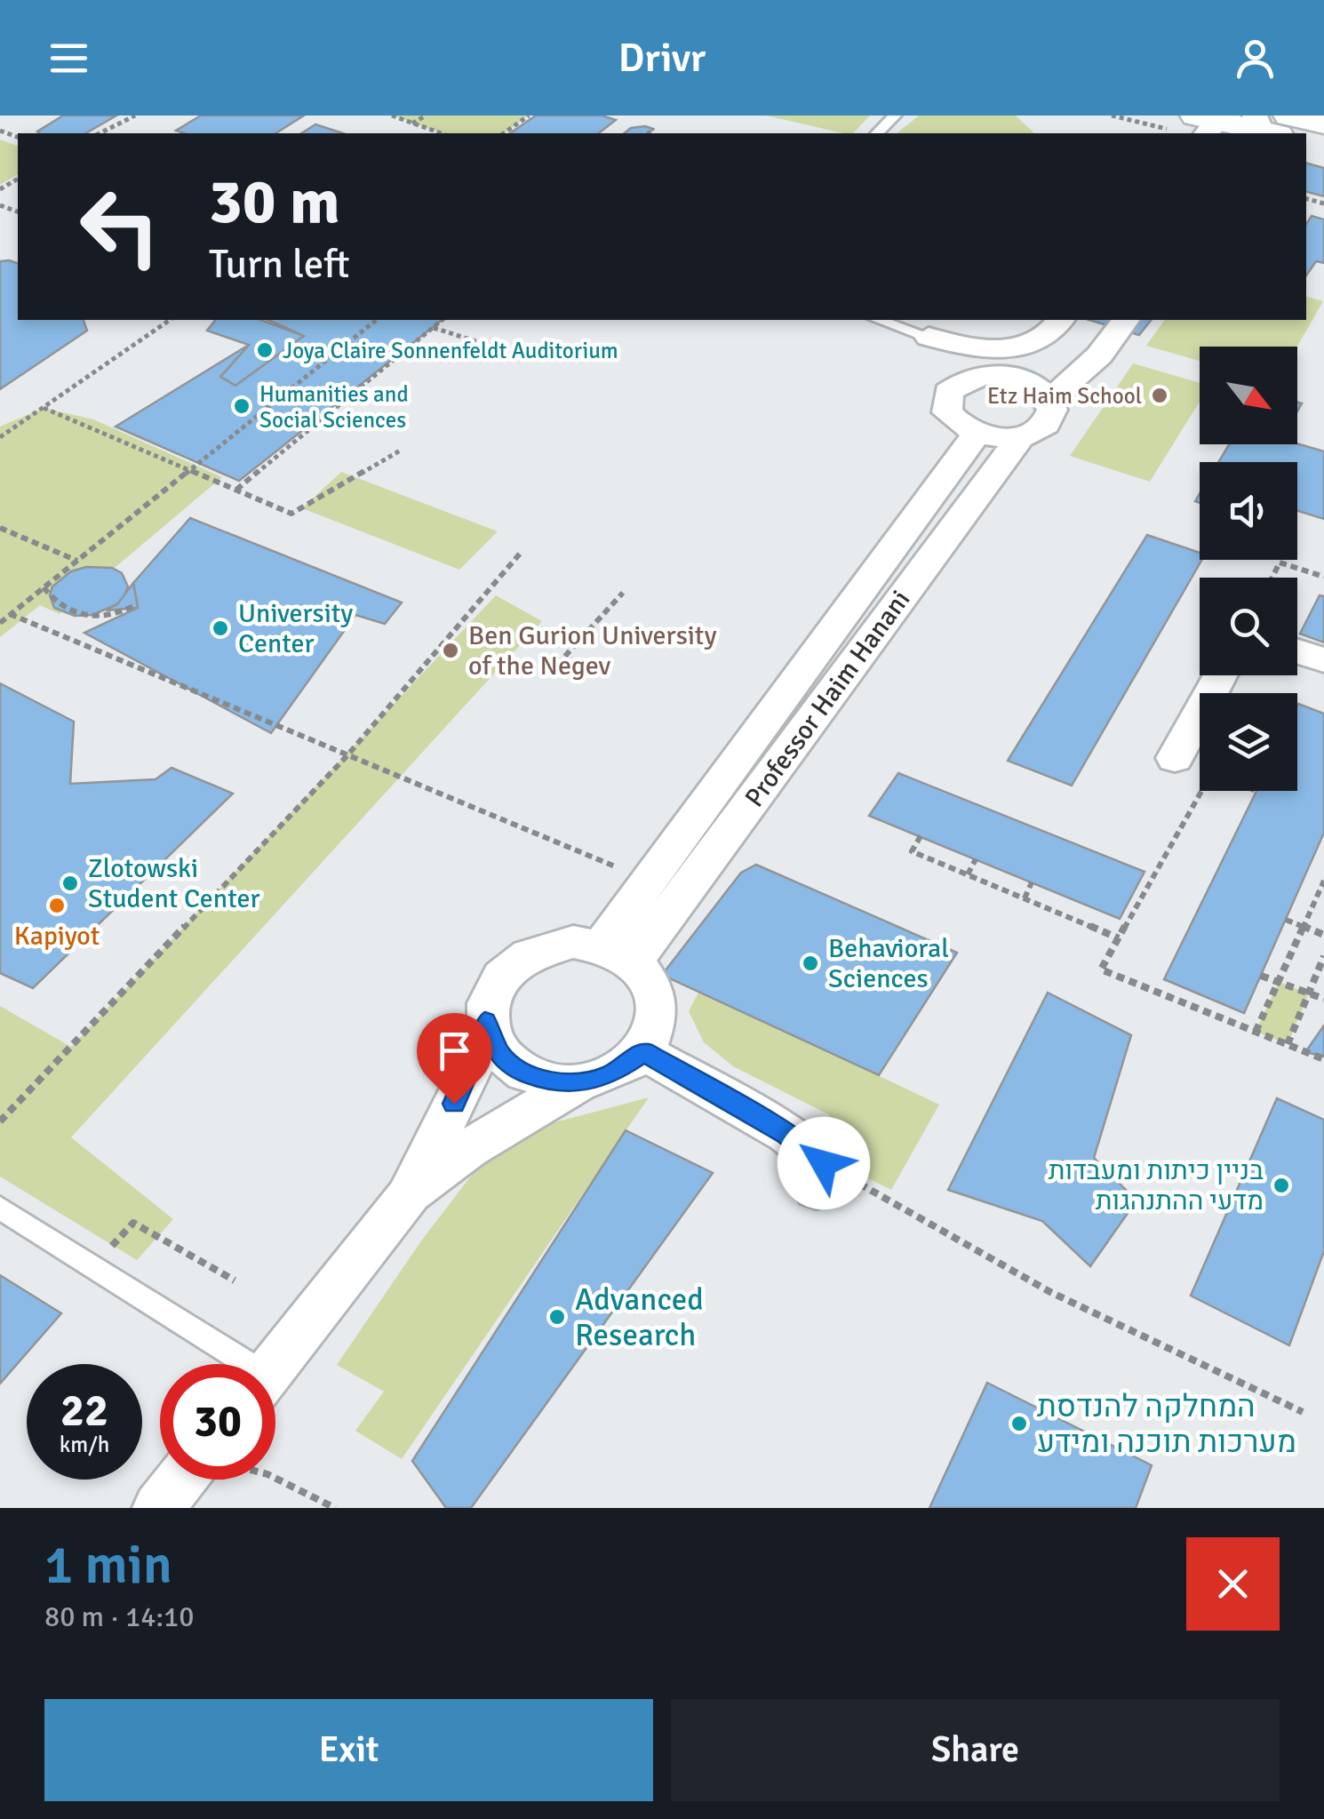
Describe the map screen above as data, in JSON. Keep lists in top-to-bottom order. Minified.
{"streets":{"street":["Professor Haim Hanani"]},"places":["Joya Claire Sonnenfeldt Auditorium","Etz Haim School","Humanities and Social Sciences","University Center","Ben Gurion University of the Negev","Zlotowski Student Center","Kapiyot","Behavioral Sciences","בניין כיתות ומעבדות מדעי ההתנהגות","Advanced Research","המחלקה להנדסת מערכות תוכנה ומידע"],"north":"bottom right","page":{"header":"Drivr","turn":["30 m","Turn left"],"speed":"22 km/h","limit":"30","heading":["1 min","80 m · 14:10"],"buttons":["Exit","Share"]}}
